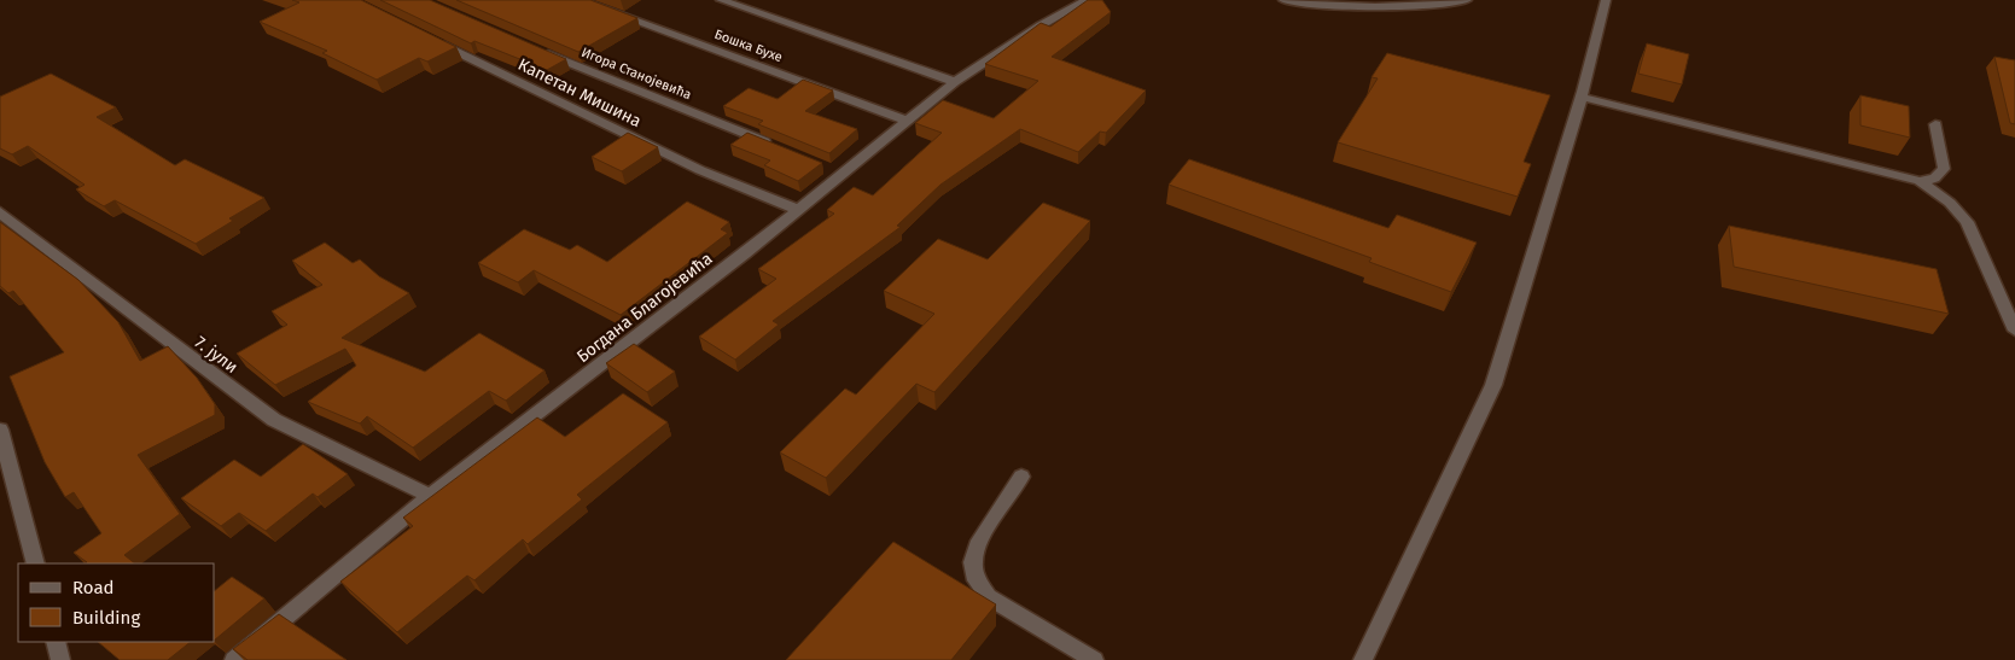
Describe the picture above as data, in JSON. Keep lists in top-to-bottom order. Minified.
{"streets":{"street":["Бошка Бухе","Игора Станојевића","Капетан Мишина","Богдана Благојевића","7. јули"]},"crossings":[["Бошка Бухе","Богдана Благојевића"],["Капетан Мишина","Богдана Благојевића"],["Богдана Благојевића","7. јули"]],"legend":["Road","Building"]}
